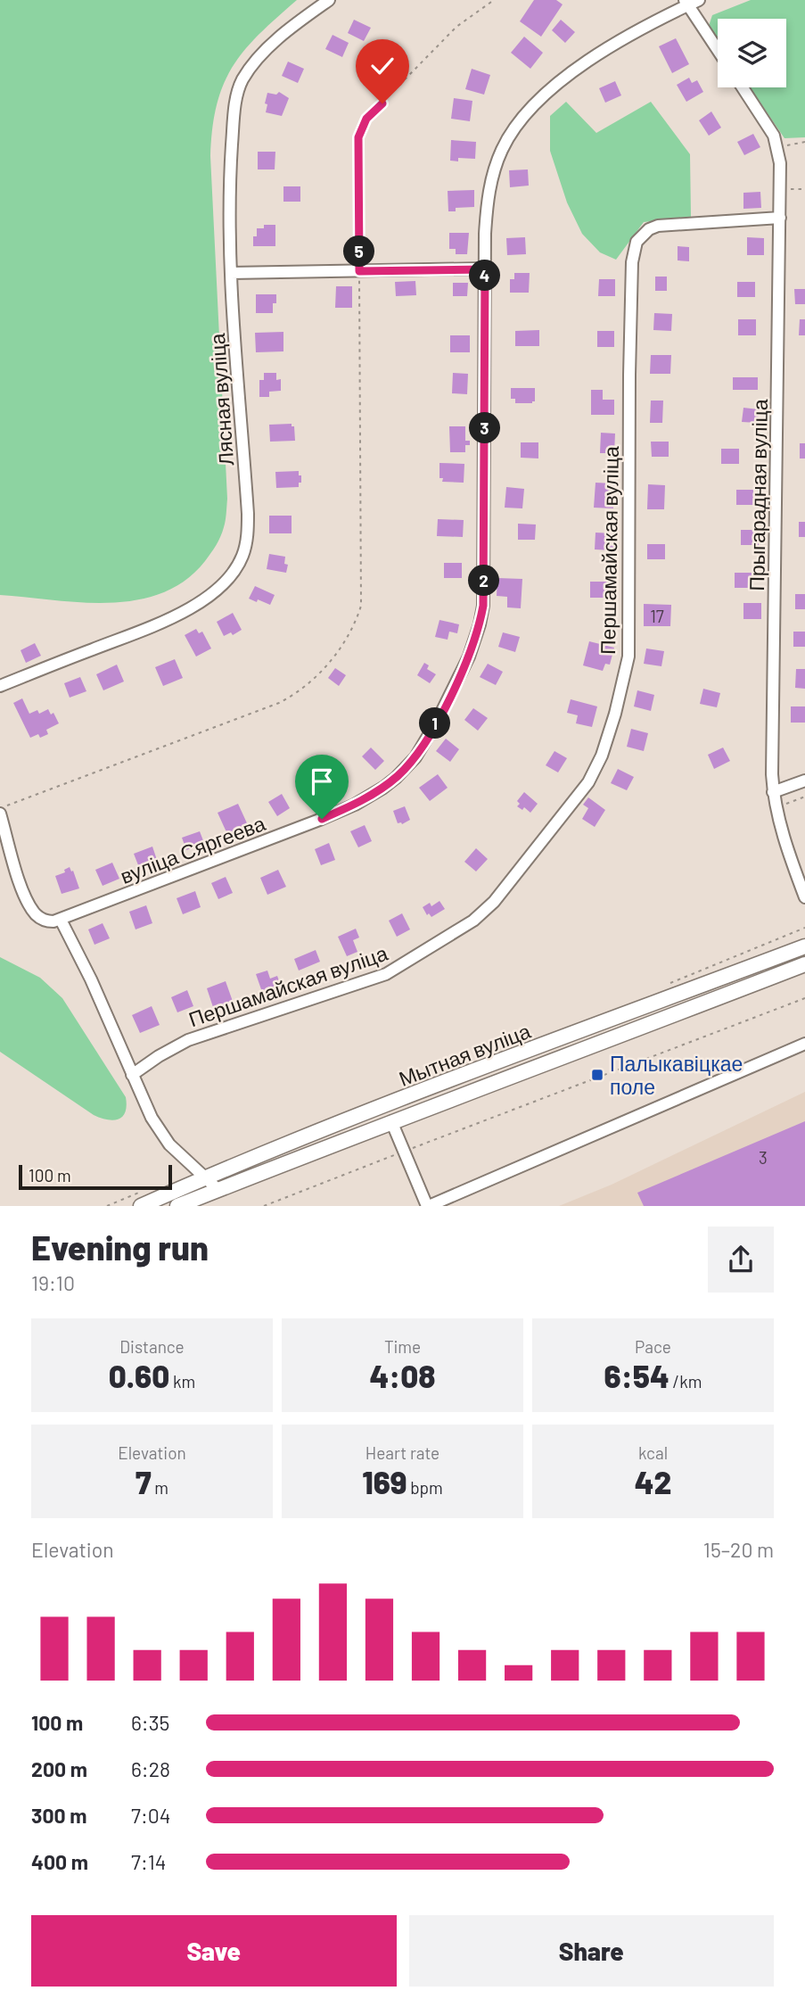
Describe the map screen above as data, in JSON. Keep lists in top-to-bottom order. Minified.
{"streets":{"main road":["Мытная вуліца"],"street":["Лясная вуліца","Прыгарадная вуліца","Першамайская вуліца","вуліца Сяргеева"]},"crossings":[["Прыгарадная вуліца","Першамайская вуліца"]],"places":{"transit":["Палыкавіцкае поле"]},"house_numbers":["17","3"],"scale_bar":"100 m","page":{"pins":["5","4","3","2","1"],"scale":"100 m","heading":["Evening run","19:10"],"stats":[["Distance","0.60 km"],["Time","4:08"],["Pace","6:54 /km"],["Elevation","7 m"],["Heart rate","169 bpm"],["kcal","42"]],"chart":["Elevation","15–20 m"],"list":[{"name":"100 m","note":"6:35"},{"name":"200 m","note":"6:28"},{"name":"300 m","note":"7:04"},{"name":"400 m","note":"7:14"}],"buttons":["Save","Share"]}}
